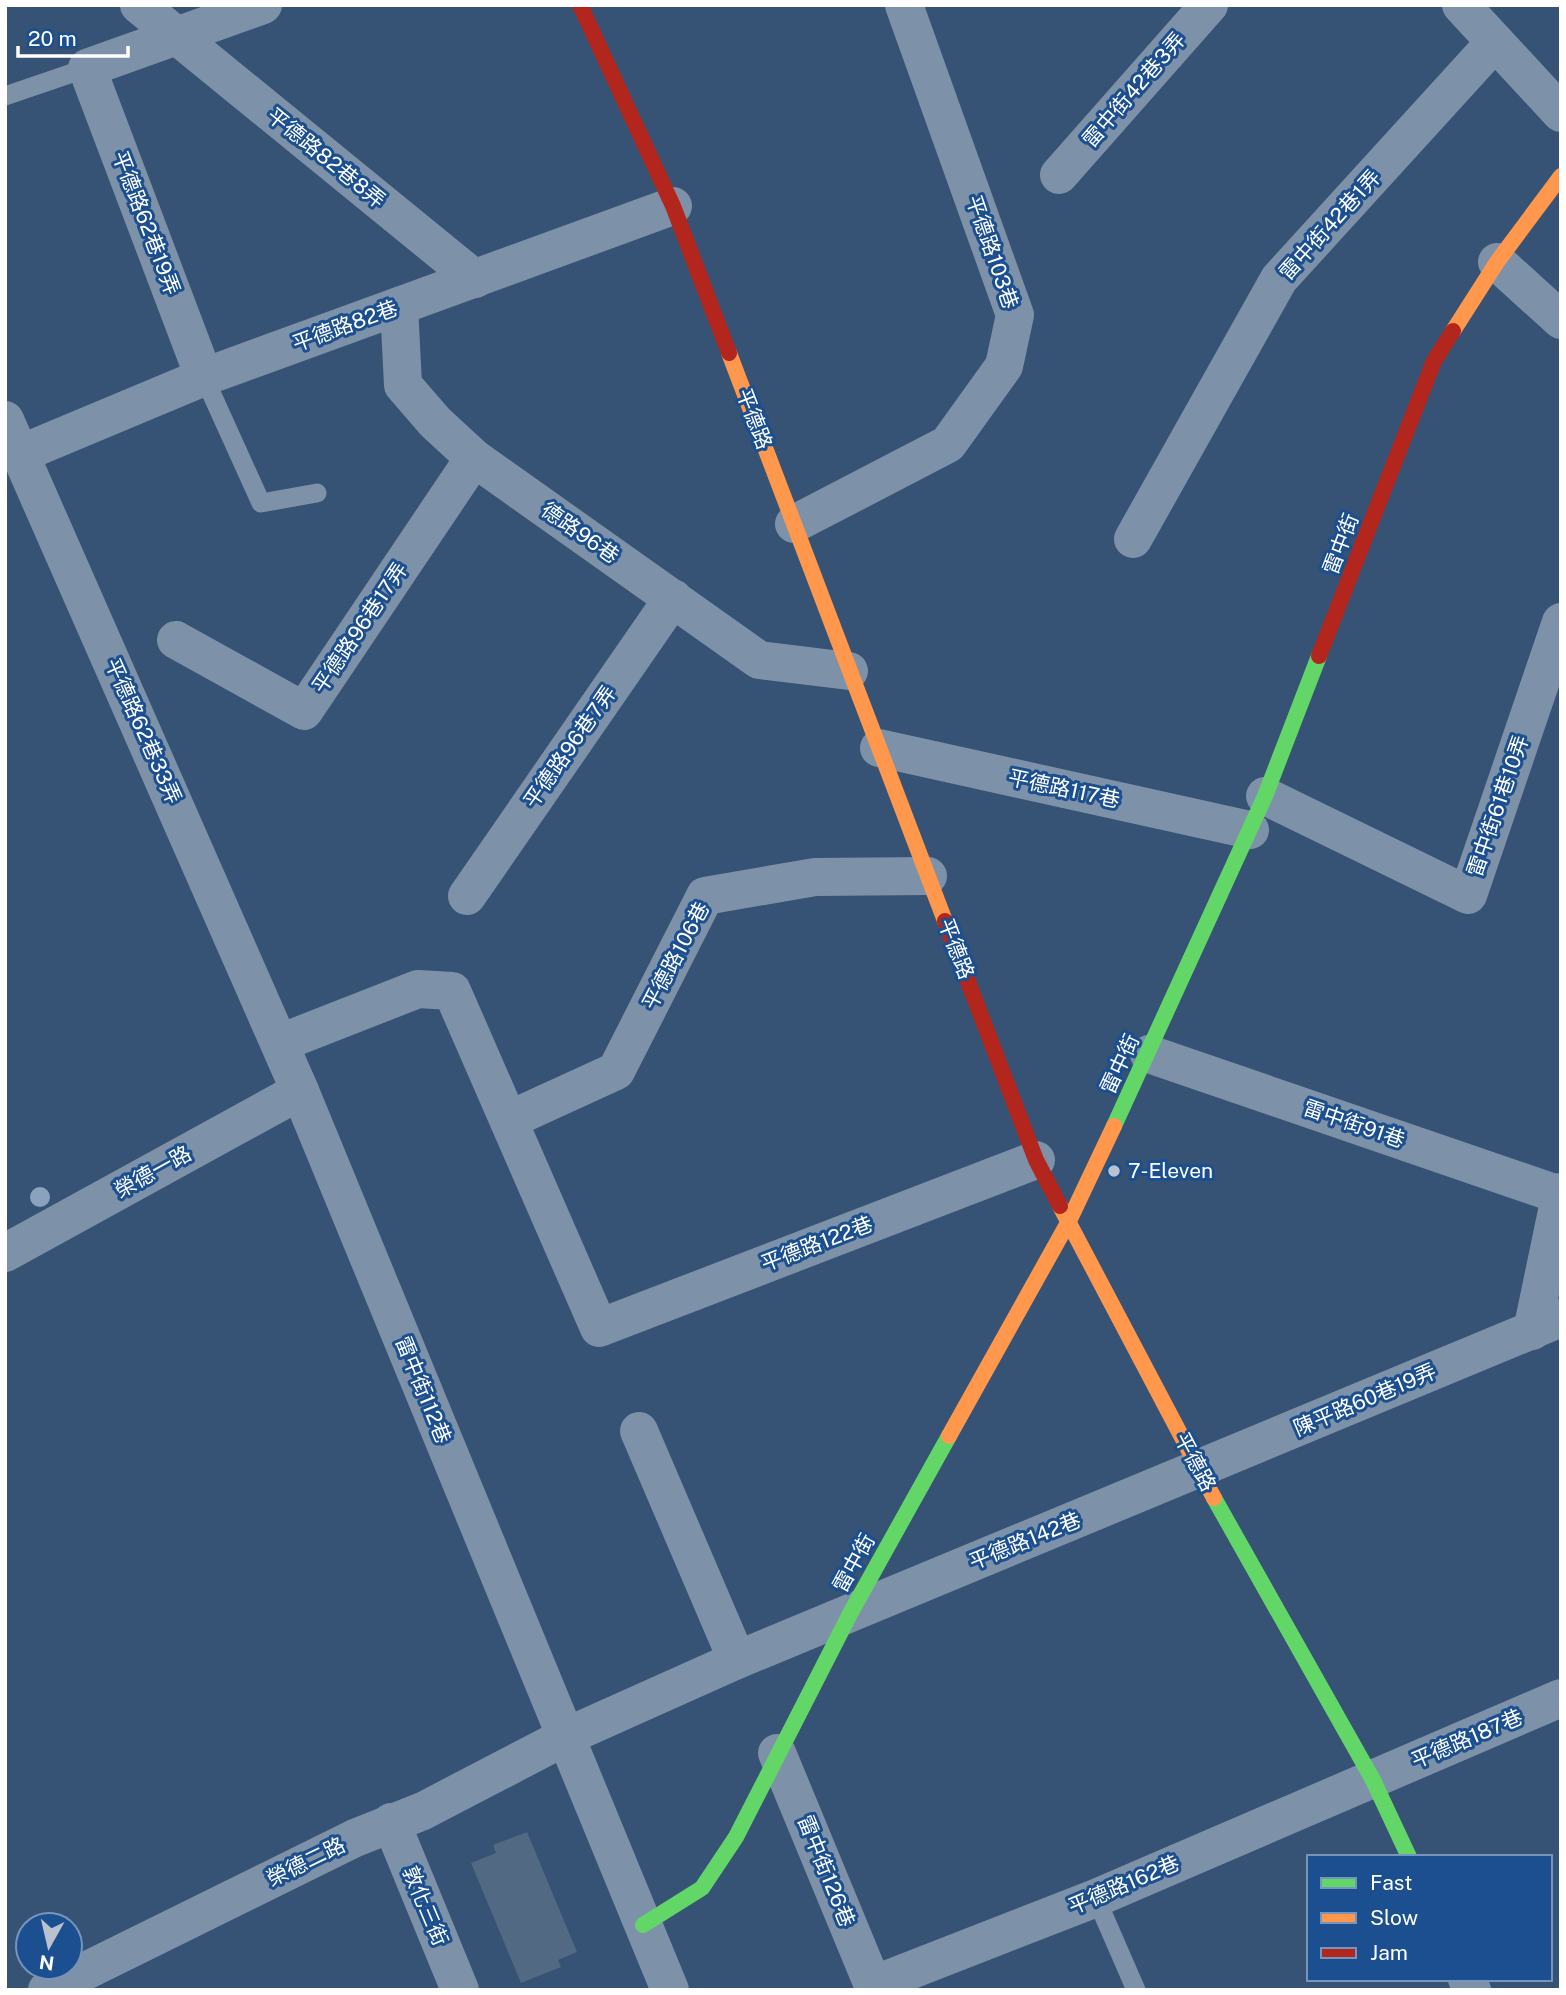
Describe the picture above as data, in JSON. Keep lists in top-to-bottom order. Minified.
{"streets":{"street":["雷中街42巷3弄","平德路82巷8弄","平德路62巷19弄","雷中街42巷1弄","平德路103巷","平德路82巷","平德路","德路96巷","雷中街","平德路96巷17弄","平德路62巷33弄","平德路96巷7弄","平德路117巷","雷中街61巷10弄","平德路106巷","雷中街91巷","榮德一路","平德路122巷","雷中街112巷","陳平路60巷19弄","平德路142巷","平德路187巷","榮德二路","雷中街126巷","平德路162巷","敦化三街"]},"crossings":[["平德路82巷8弄","平德路82巷"],["平德路62巷19弄","平德路82巷"],["平德路103巷","平德路"],["平德路82巷","平德路"],["平德路82巷","德路96巷"],["平德路82巷","平德路62巷33弄"],["平德路","德路96巷"],["平德路","雷中街"],["平德路","平德路117巷"],["平德路","平德路106巷"],["平德路","平德路122巷"],["平德路","陳平路60巷19弄"],["平德路","平德路142巷"],["平德路","平德路187巷"],["平德路","平德路162巷"],["德路96巷","平德路96巷17弄"],["德路96巷","平德路96巷7弄"],["雷中街","平德路117巷"],["雷中街","雷中街61巷10弄"],["雷中街","雷中街91巷"],["雷中街","雷中街112巷"],["雷中街","平德路142巷"],["雷中街","雷中街126巷"],["平德路62巷33弄","雷中街112巷"],["平德路106巷","平德路122巷"],["雷中街91巷","陳平路60巷19弄"],["榮德一路","雷中街112巷"],["雷中街112巷","榮德二路"],["陳平路60巷19弄","平德路142巷"],["平德路187巷","平德路162巷"],["榮德二路","敦化三街"],["雷中街126巷","平德路162巷"]],"places":["7-Eleven"],"legend":["Fast","Slow","Jam"],"scale_bar":"20 m","north":"bottom"}
